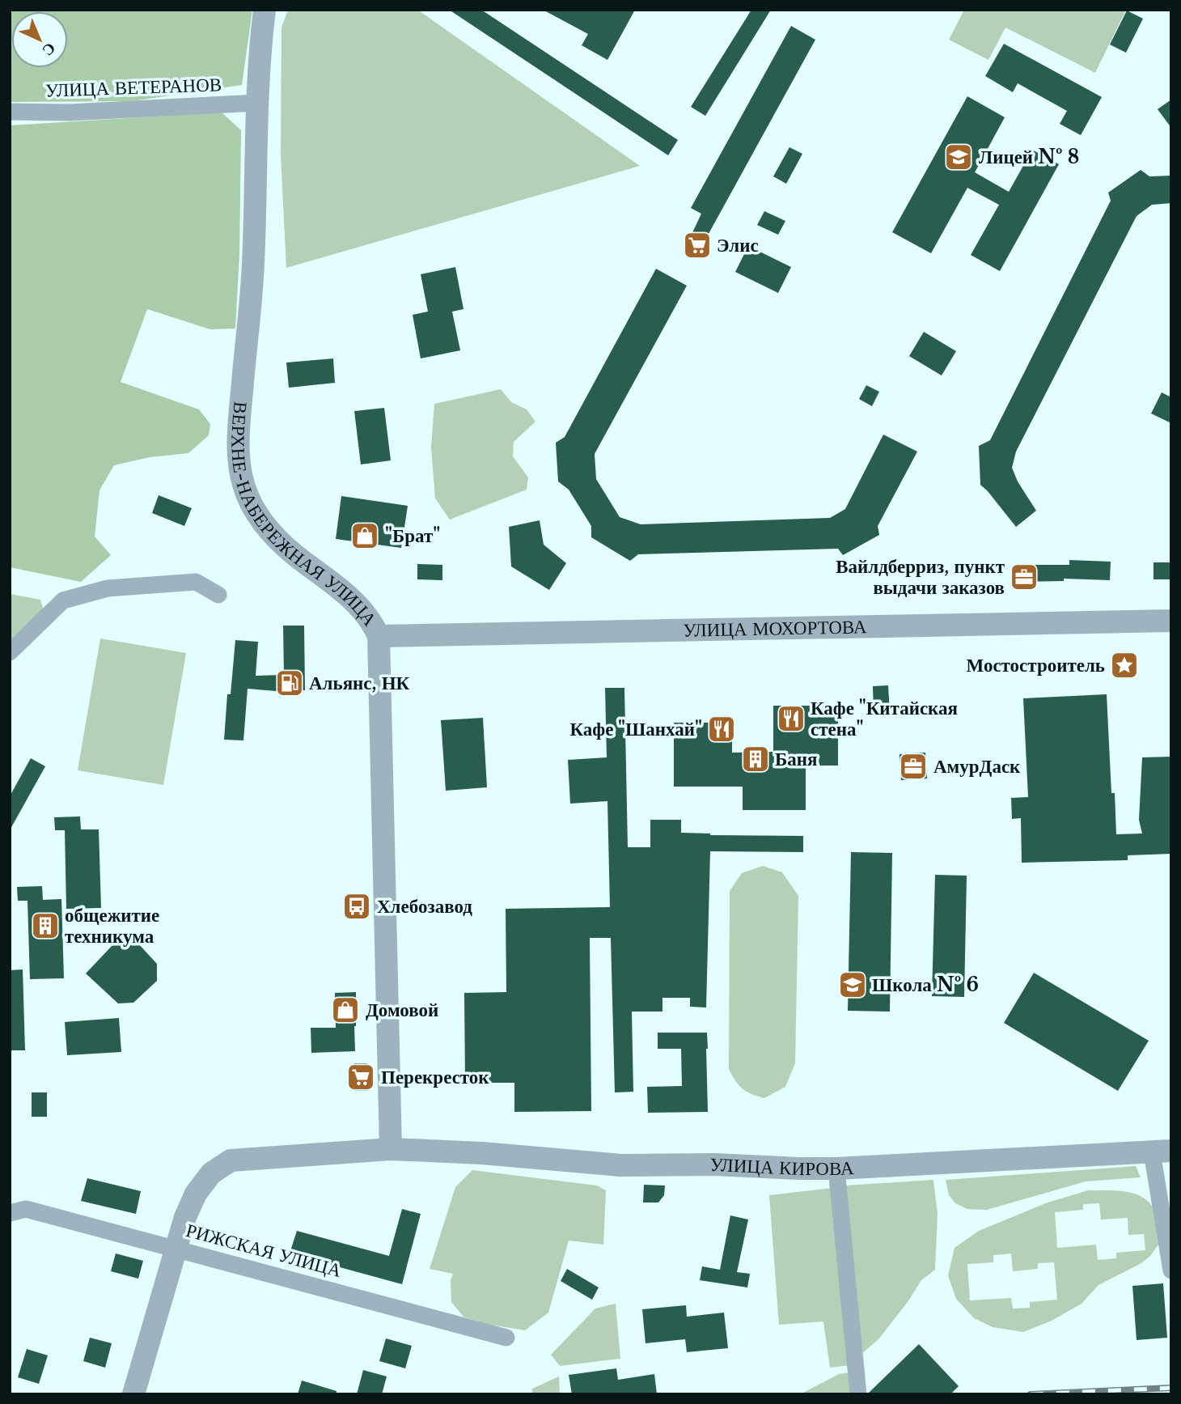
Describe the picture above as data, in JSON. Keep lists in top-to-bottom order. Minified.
{"streets":{"street":["УЛИЦА ВЕТЕРАНОВ","ВЕРХНЕ-НАБЕРЕЖНАЯ УЛИЦА","УЛИЦА МОХОРТОВА","УЛИЦА КИРОВА","РИЖСКАЯ УЛИЦА"]},"crossings":[["УЛИЦА ВЕТЕРАНОВ","ВЕРХНЕ-НАБЕРЕЖНАЯ УЛИЦА"],["ВЕРХНЕ-НАБЕРЕЖНАЯ УЛИЦА","УЛИЦА МОХОРТОВА"],["ВЕРХНЕ-НАБЕРЕЖНАЯ УЛИЦА","УЛИЦА КИРОВА"],["УЛИЦА КИРОВА","РИЖСКАЯ УЛИЦА"]],"places":{"school or university":["Лицей № 8","Школа № 6"],"supermarket":["Элис","Перекресток"],"shop":["\"Брат\"","Домовой"],"office":["Вайлдберриз, пункт выдачи заказов","АмурДаск"],"place":["Мостостроитель"],"fuel station":["Альянс, НК"],"restaurant":["Кафе \"Китайская стена\"","Кафе \"Шанхай\""],"building":["Баня","общежитие техникума"],"bus stop":["Хлебозавод"]},"north":"bottom right"}
